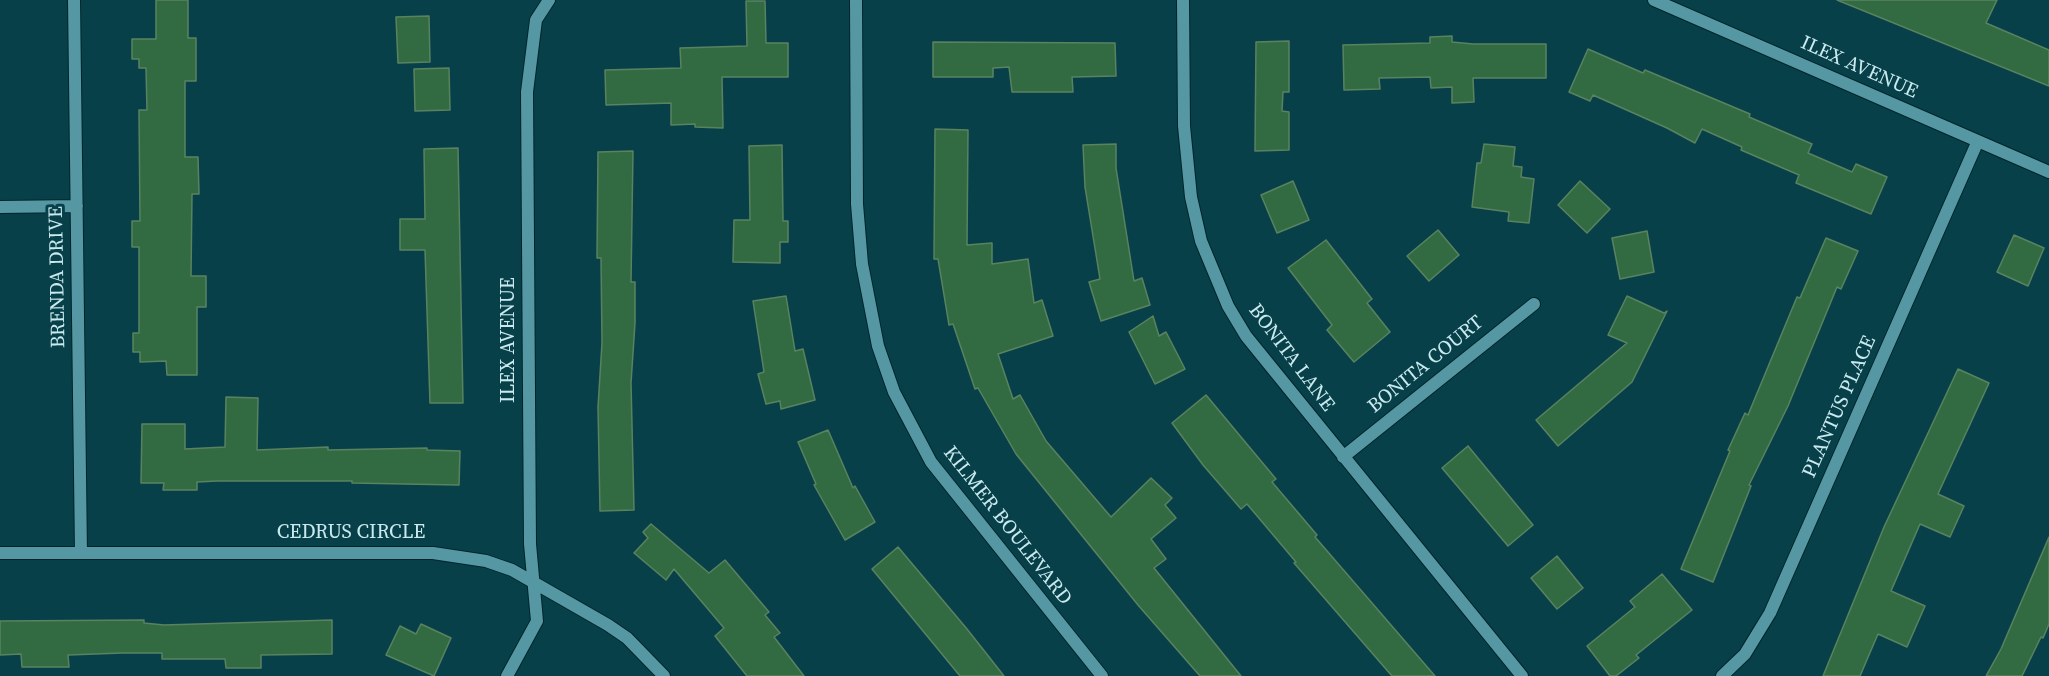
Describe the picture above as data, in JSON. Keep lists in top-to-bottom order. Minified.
{"streets":{"street":["ILEX AVENUE","BRENDA DRIVE","BONITA LANE","BONITA COURT","PLANTUS PLACE","KILMER BOULEVARD","CEDRUS CIRCLE"]},"crossings":[["ILEX AVENUE","PLANTUS PLACE"],["ILEX AVENUE","CEDRUS CIRCLE"],["BRENDA DRIVE","CEDRUS CIRCLE"],["BONITA LANE","BONITA COURT"]]}
